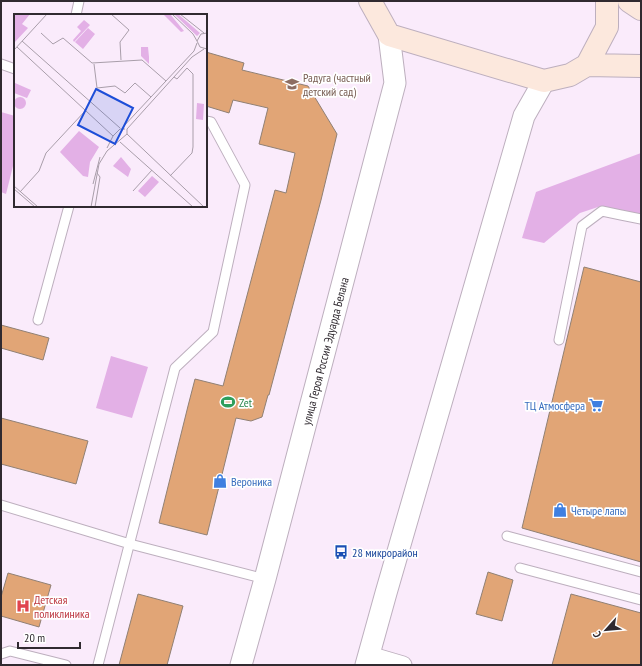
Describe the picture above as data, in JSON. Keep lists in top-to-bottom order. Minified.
{"streets":{"street":["улица Героя России Эдуарда Белана"]},"places":{"school or university":["Радуга (частный детский сад)"],"sports":["Zet"],"supermarket":["ТЦ Атмосфера"],"shop":["Вероника","Четыре лапы"],"bus stop":["28 микрорайон"],"hospital":["Детская поликлиника"]},"scale_bar":"20 m","north":"bottom left"}
